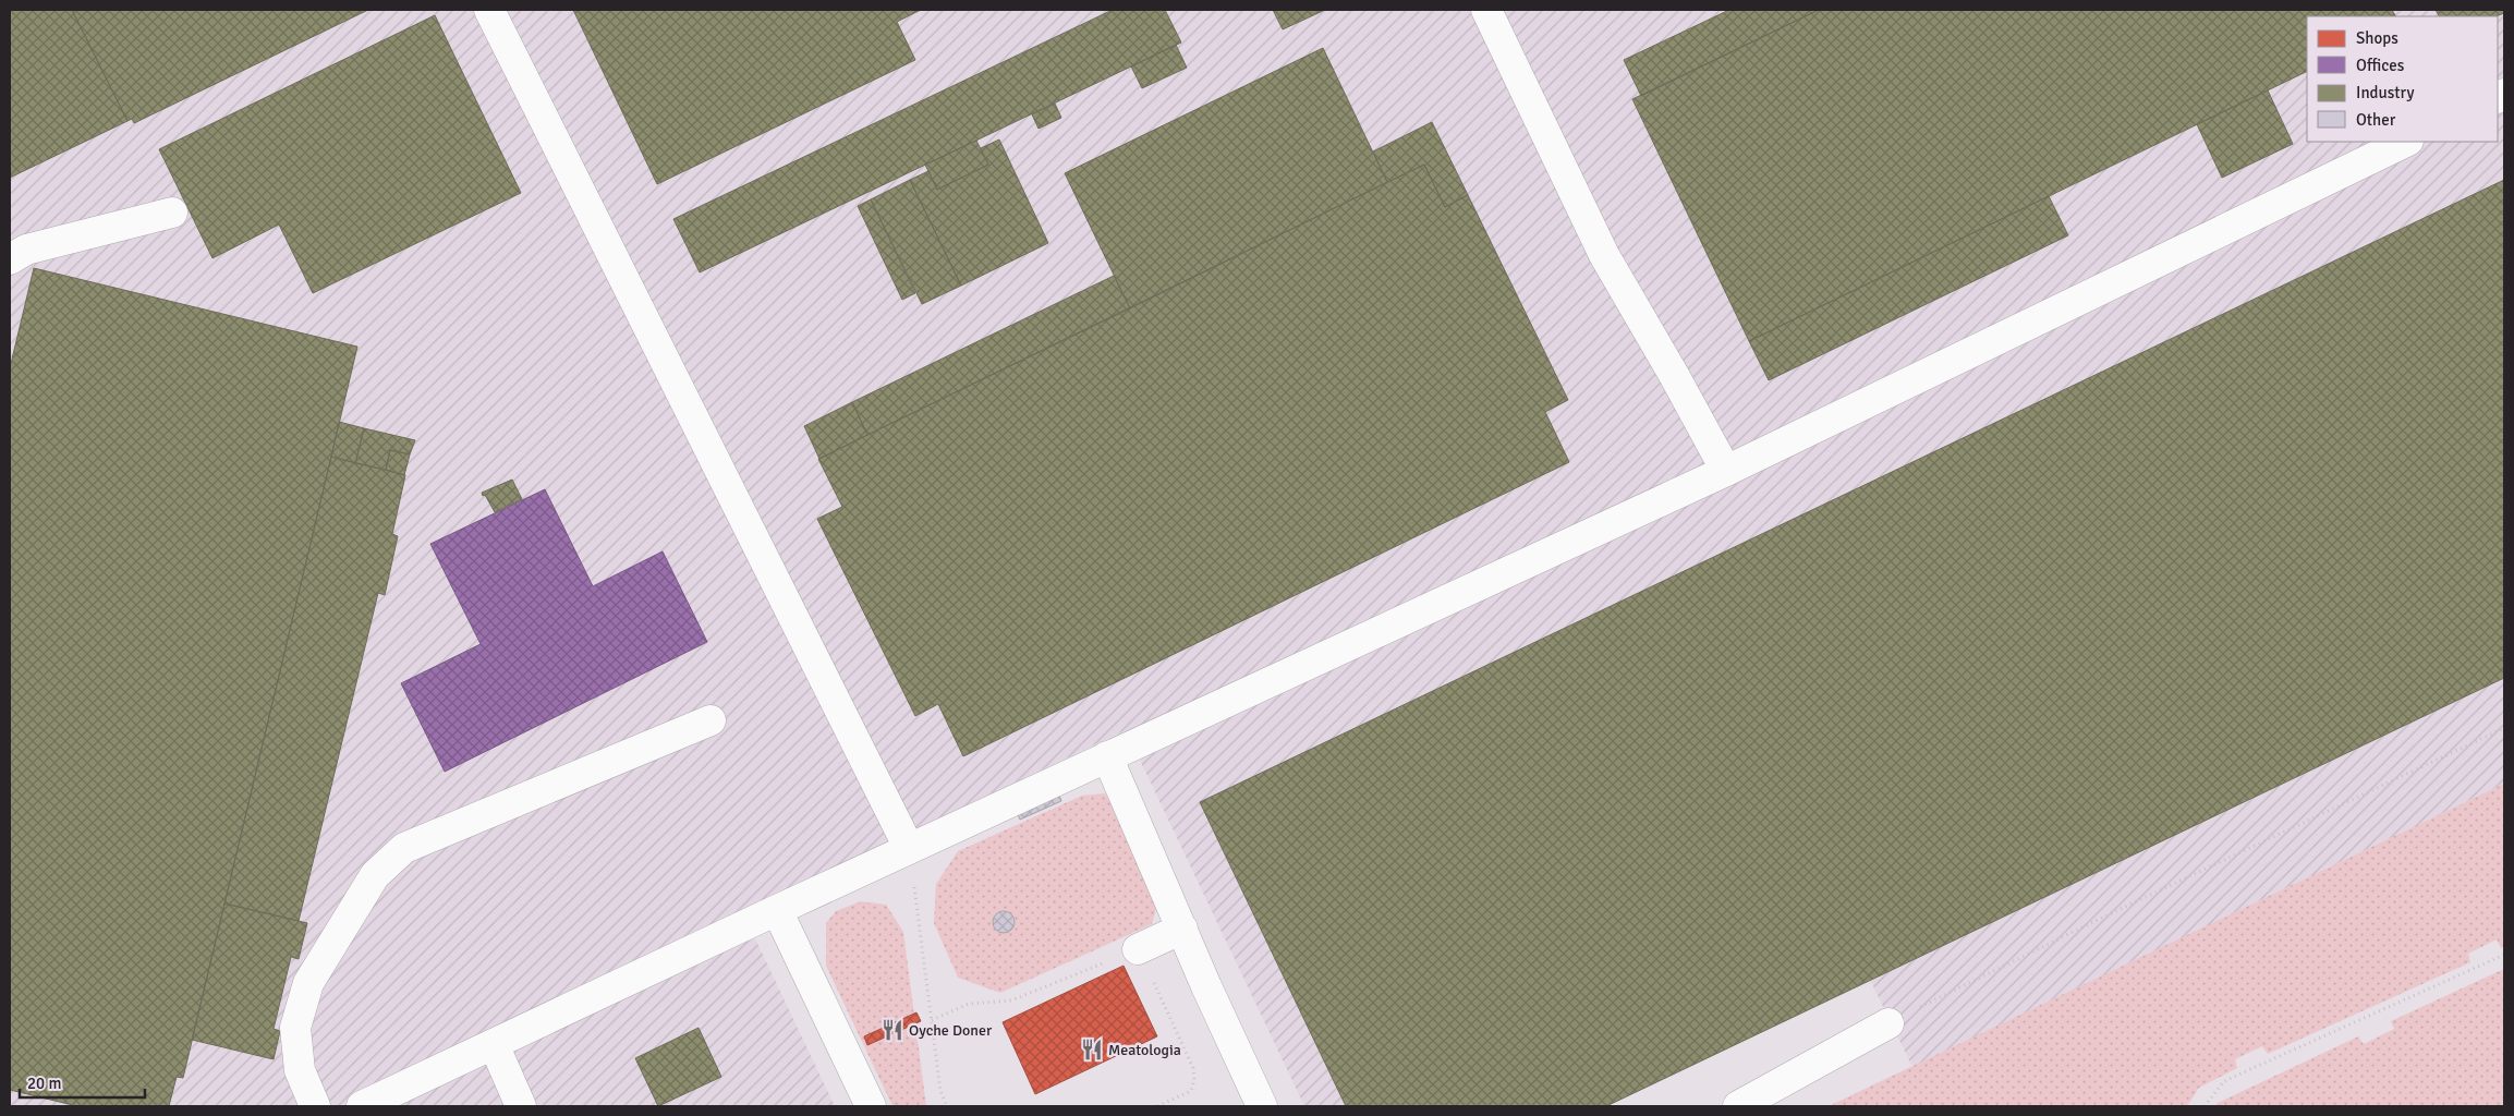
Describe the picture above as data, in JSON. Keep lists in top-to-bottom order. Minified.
{"places":{"restaurant":["Oyche Doner","Meatologia"]},"legend":["Shops","Offices","Industry","Other"],"scale_bar":"20 m"}
